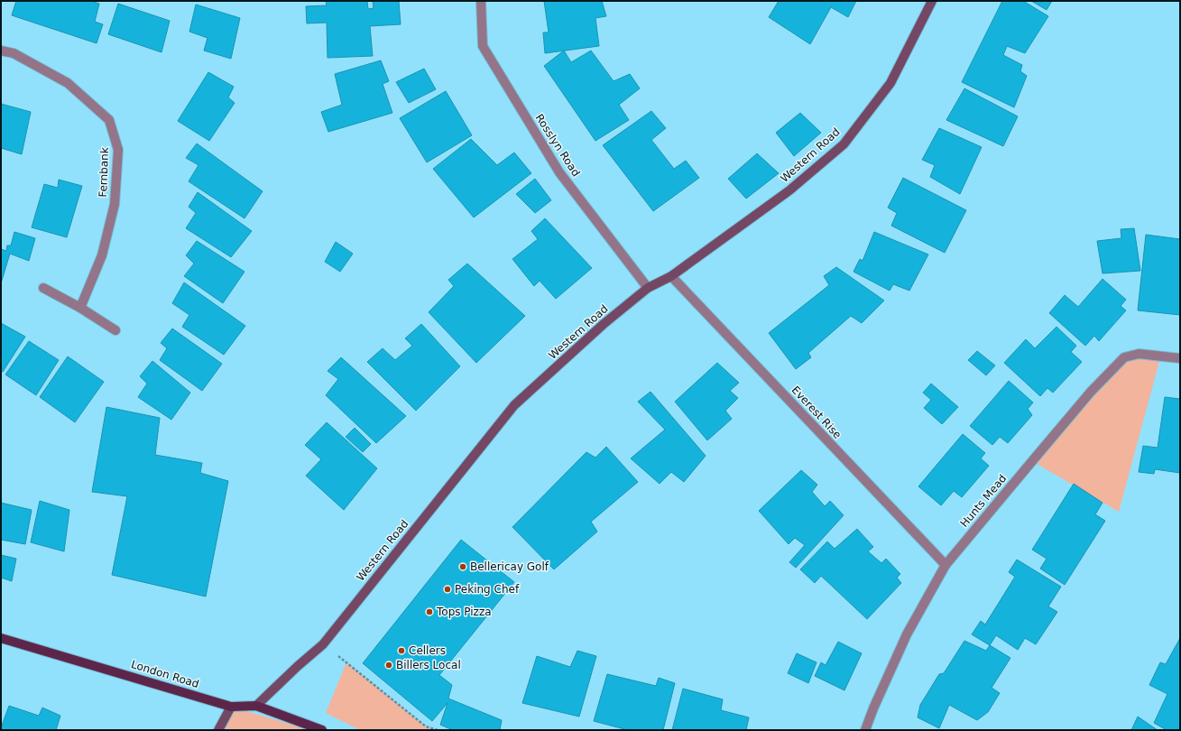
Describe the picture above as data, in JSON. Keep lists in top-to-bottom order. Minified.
{"streets":{"main road":["London Road"],"street":["Rosslyn Road","Western Road","Fernbank","Everest Rise","Hunts Mead"]},"crossings":[["Rosslyn Road","Western Road"],["Western Road","Everest Rise"],["Western Road","London Road"],["Everest Rise","Hunts Mead"]],"places":["Bellericay Golf","Peking Chef","Tops Pizza","Cellers","Billers Local"]}
